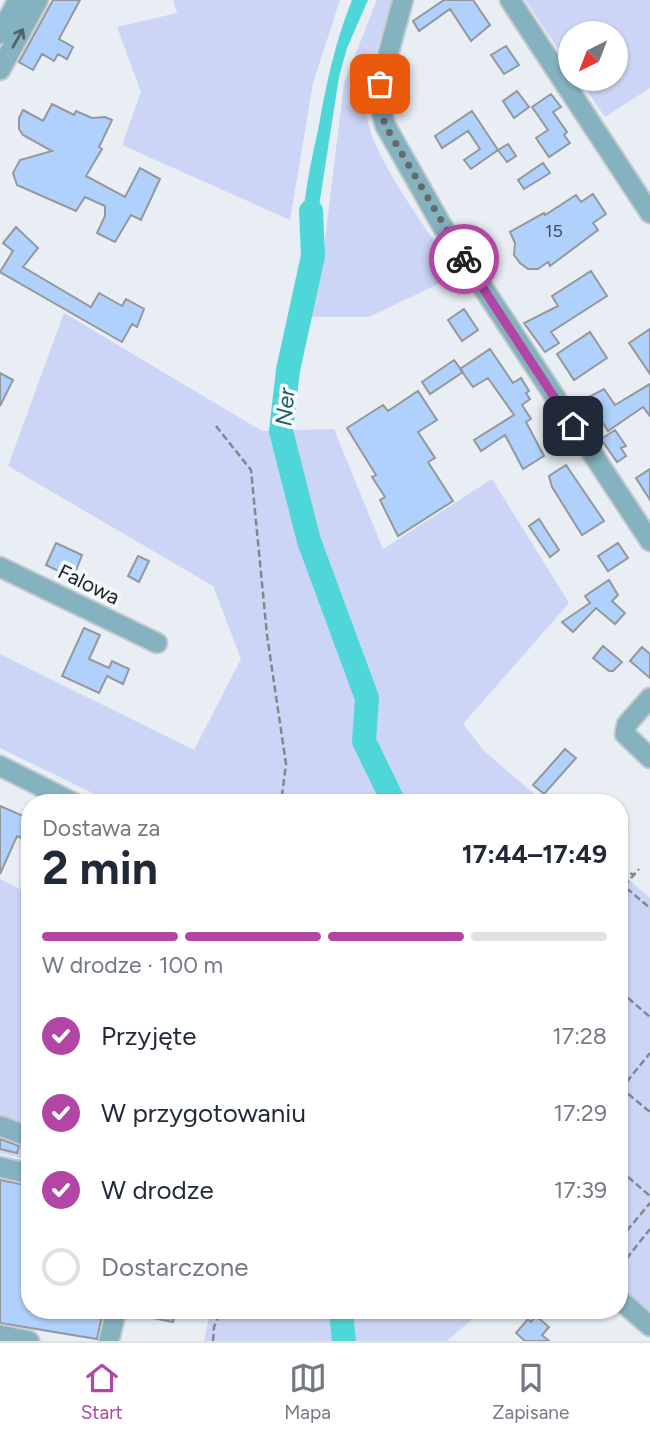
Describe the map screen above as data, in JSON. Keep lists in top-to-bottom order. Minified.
{"streets":{"street":["Falowa"]},"water":["Ner"],"house_numbers":["15"],"north":"bottom left","page":{"heading":["2 min","Dostawa za","17:44–17:49"],"bar":"W drodze · 100 m","list":[["Przyjęte","17:28"],["W przygotowaniu","17:29"],["W drodze","17:39"],"Dostarczone"],"tabs":["Start","Mapa","Zapisane"]}}
